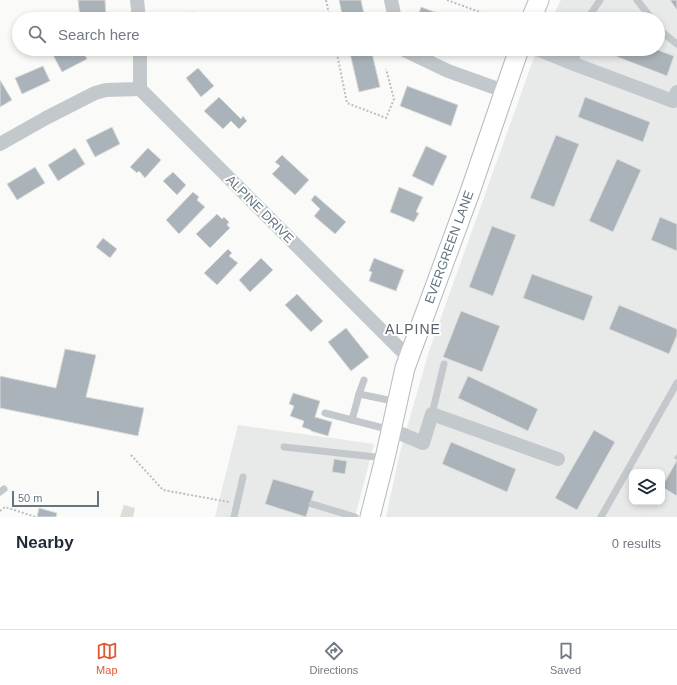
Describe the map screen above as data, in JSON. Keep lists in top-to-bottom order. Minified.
{"streets":{"street":["ALPINE DRIVE","EVERGREEN LANE"]},"crossings":[["ALPINE DRIVE","EVERGREEN LANE"]],"districts":["ALPINE"],"scale_bar":"50 m","page":{"search":"Search here","scale":"50 m","heading":["Nearby","0 results"],"nav":["Map","Directions","Saved"]}}
